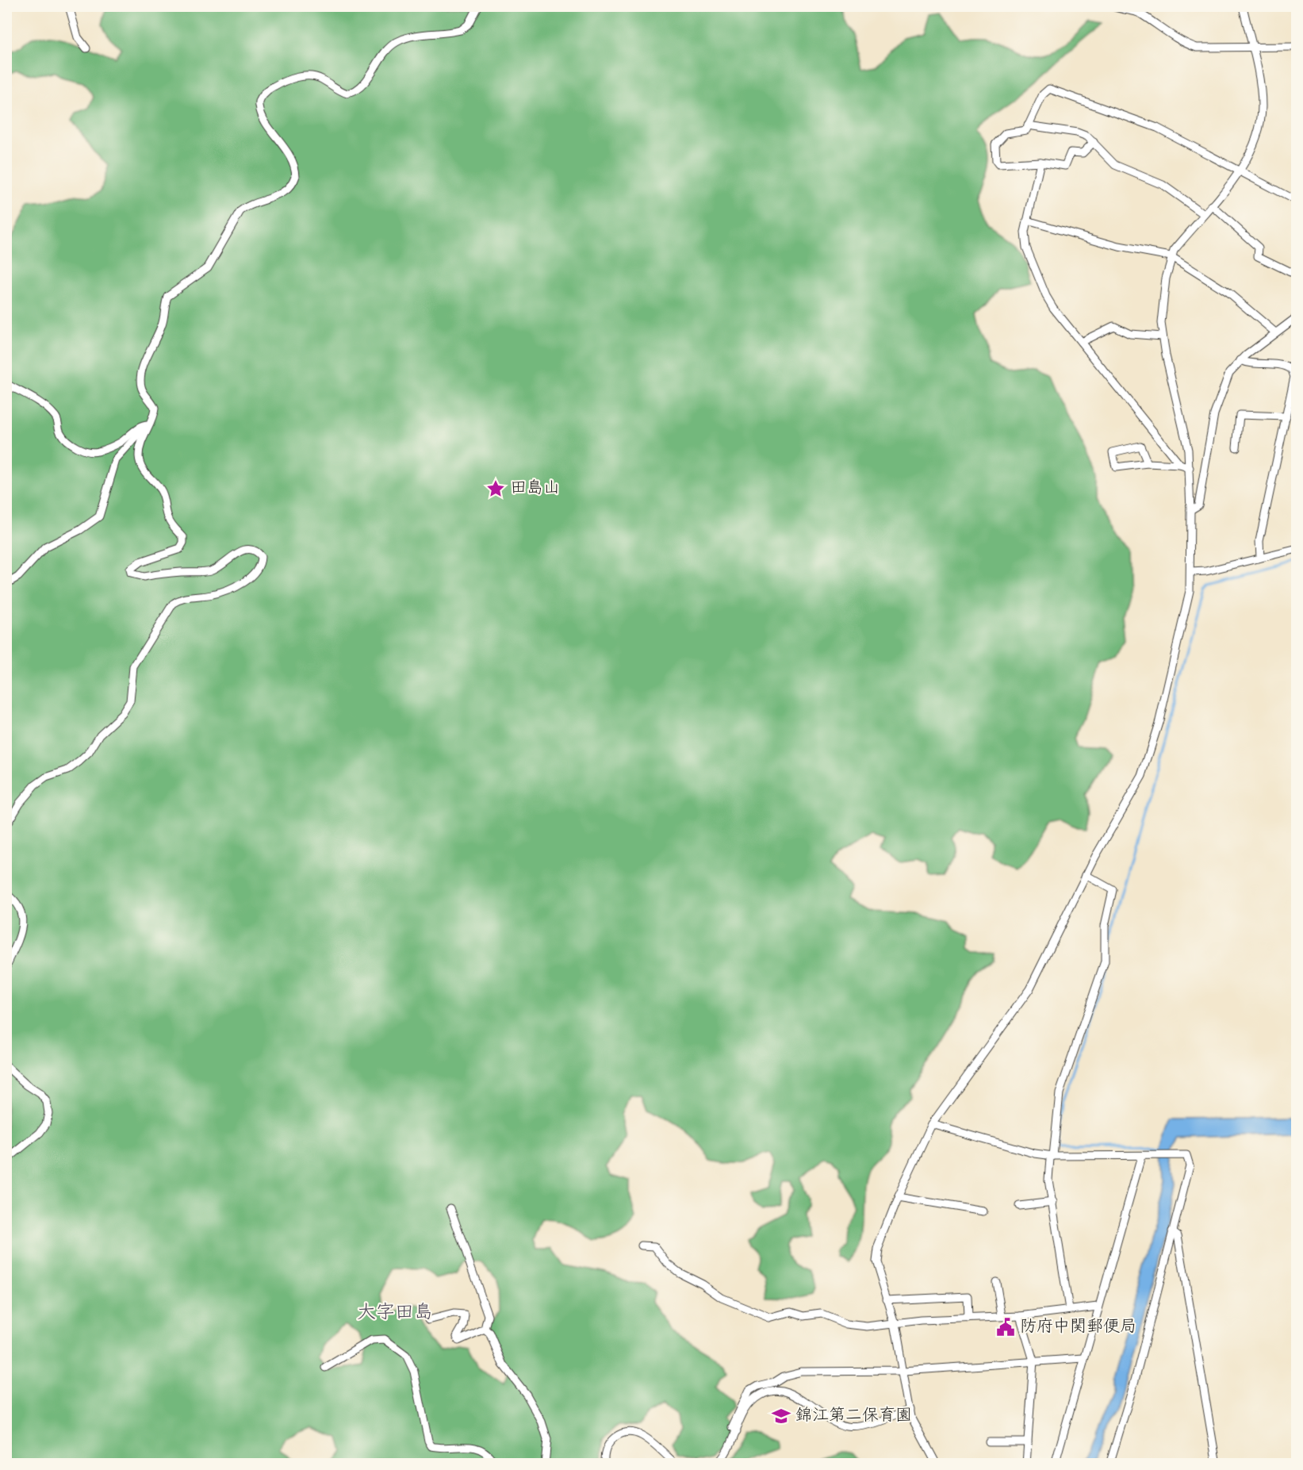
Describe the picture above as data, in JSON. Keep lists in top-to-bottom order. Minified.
{"districts":["大字田島"],"places":{"place":["田島山"],"public building":["防府中関郵便局"],"school or university":["錦江第二保育園"]}}
